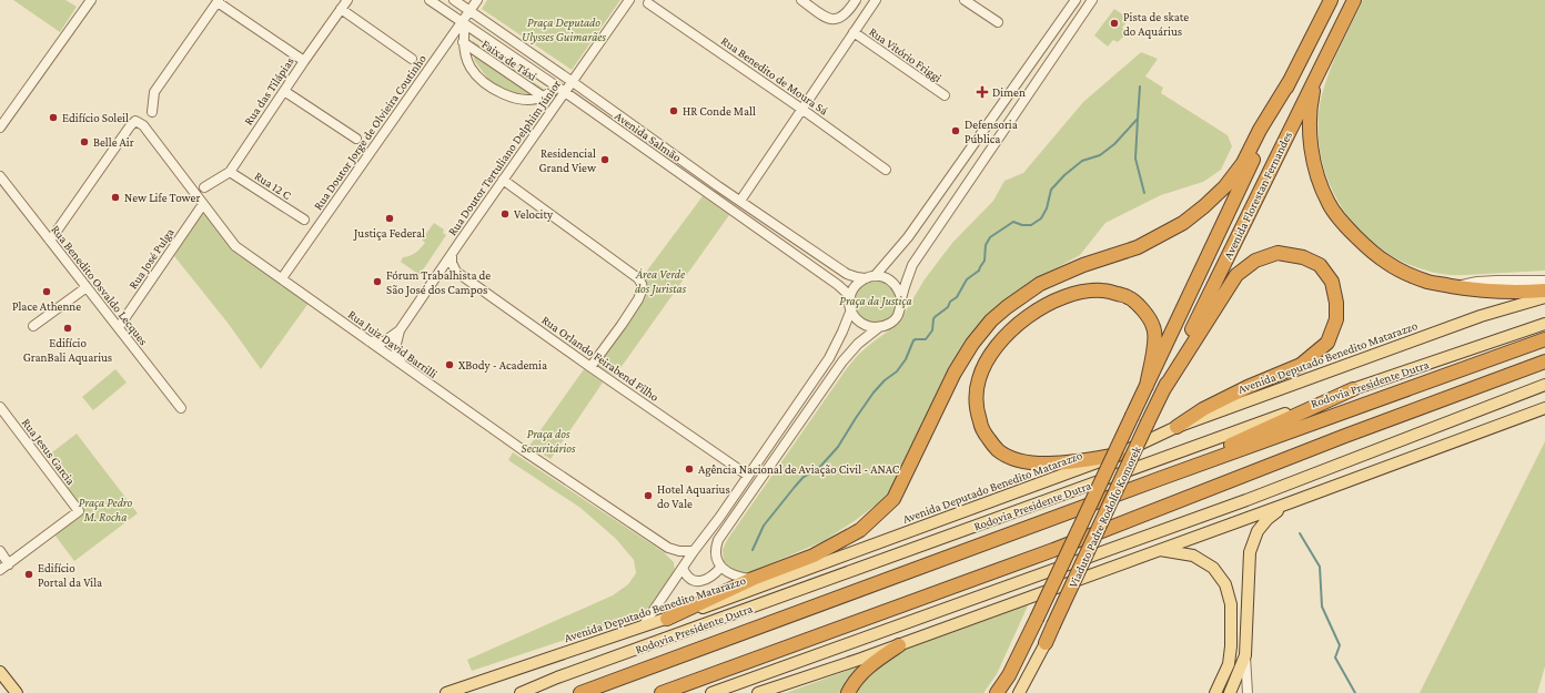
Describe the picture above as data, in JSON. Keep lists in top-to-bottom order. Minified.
{"streets":{"highway":["Avenida Florestan Fernandes","Rodovia Presidente Dutra","Viaduto Padre Rodolfo Komorek"],"main road":["Avenida Deputado Benedito Matarazzo"],"street":["Rua Vitório Friggi","Faixa de Táxi","Rua Benedito de Moura Sá","Rua das Tilápias","Rua Doutor Jorge de Olvieira Coutinho","Avenida Salmão","Rua Doutor Tertuliano Delphim Júnior","Rua 12 C","Rua José Pulga","Rua Benedito Osvaldo Lecques","Rua Juiz David Barrilli","Rua Orlando Feirabend Filho","Rua Jesus Garcia"]},"crossings":[["Rua das Tilápias","Rua 12 C"],["Rua Doutor Jorge de Olvieira Coutinho","Avenida Salmão"],["Rua Doutor Jorge de Olvieira Coutinho","Rua Juiz David Barrilli"],["Avenida Salmão","Rua Doutor Tertuliano Delphim Júnior"],["Rua Doutor Tertuliano Delphim Júnior","Rua Juiz David Barrilli"],["Rua Doutor Tertuliano Delphim Júnior","Rua Orlando Feirabend Filho"],["Avenida Florestan Fernandes","Viaduto Padre Rodolfo Komorek"],["Rua José Pulga","Rua Benedito Osvaldo Lecques"],["Rua José Pulga","Rua Juiz David Barrilli"],["Rua Benedito Osvaldo Lecques","Rua Juiz David Barrilli"]],"parks":["Praça Deputado Ulysses Guimarães","Área Verde dos Juristas","Praça da Justiça","Praça dos Securitários","Praça Pedro M. Rocha"],"places":{"other":["Pista de skate do Aquárius","HR Conde Mall","Edifício Soleil","Defensoria Pública","Belle Air","Residencial Grand View","New Life Tower","Velocity","Justiça Federal","Fórum Trabalhista de São José dos Campos","Place Athenne","Edifício GranBali Aquarius","XBody - Academia","Agência Nacional de Aviação Civil - ANAC","Hotel Aquarius do Vale","Edifício Portal da Vila"],"health":["Dimen"]}}
